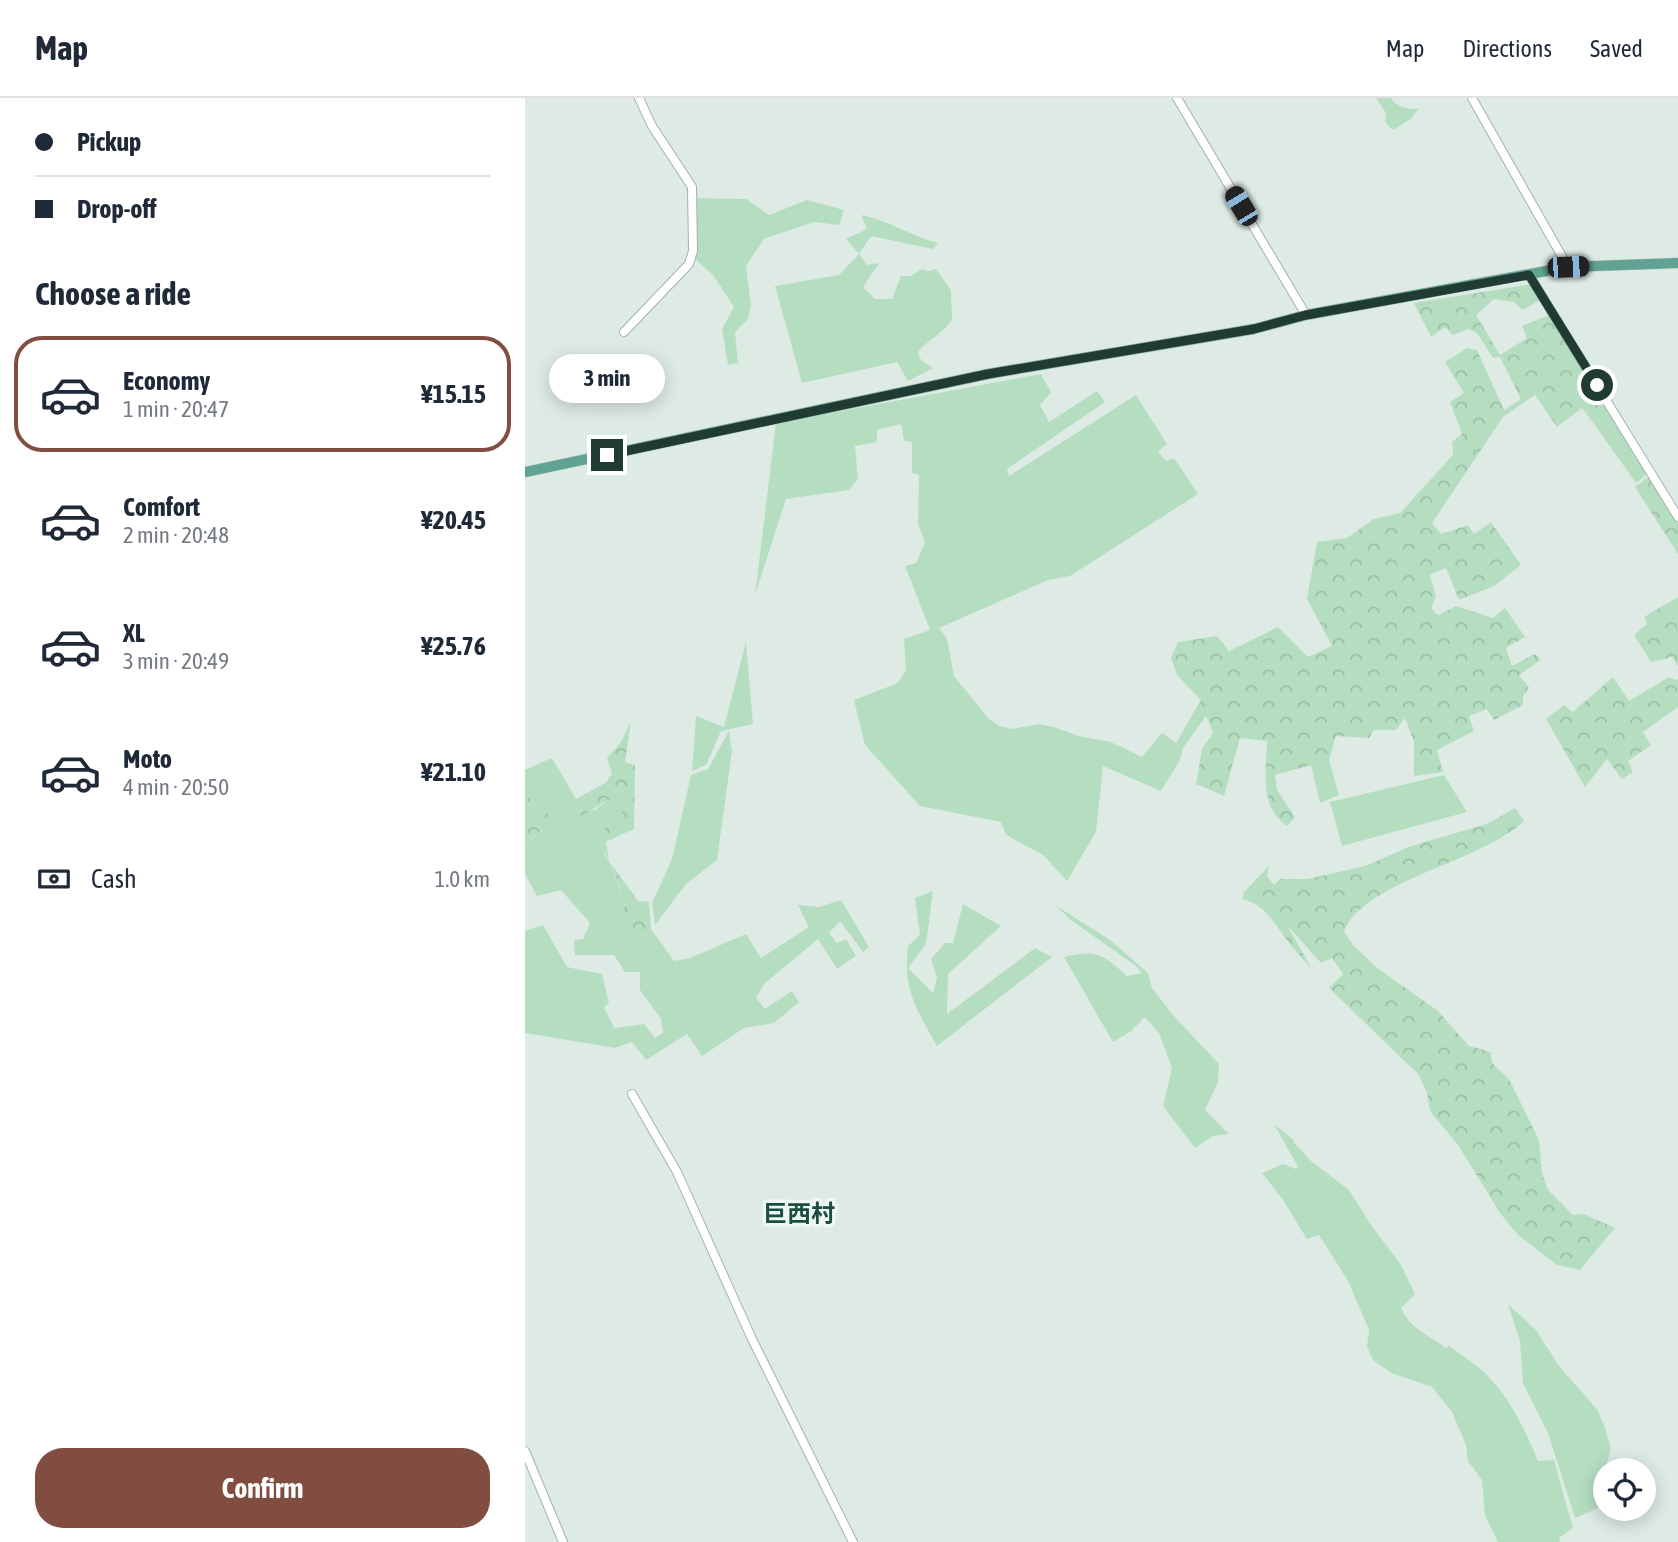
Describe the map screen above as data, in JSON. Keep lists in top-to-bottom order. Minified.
{"districts":["巨西村"],"page":{"header":"Map","nav":["Map","Directions","Saved"],"banner":["Pickup","Drop-off"],"heading":"Choose a ride","list":[{"name":"Economy","note":"1 min · 20:47","value":"¥15.15"},{"name":"Comfort","note":"2 min · 20:48","value":"¥20.45"},{"name":"XL","note":"3 min · 20:49","value":"¥25.76"},{"name":"Moto","note":"4 min · 20:50","value":"¥21.10"}],"bubble":"3 min","pay":["Cash","1.0 km"],"buttons":"Confirm"}}
